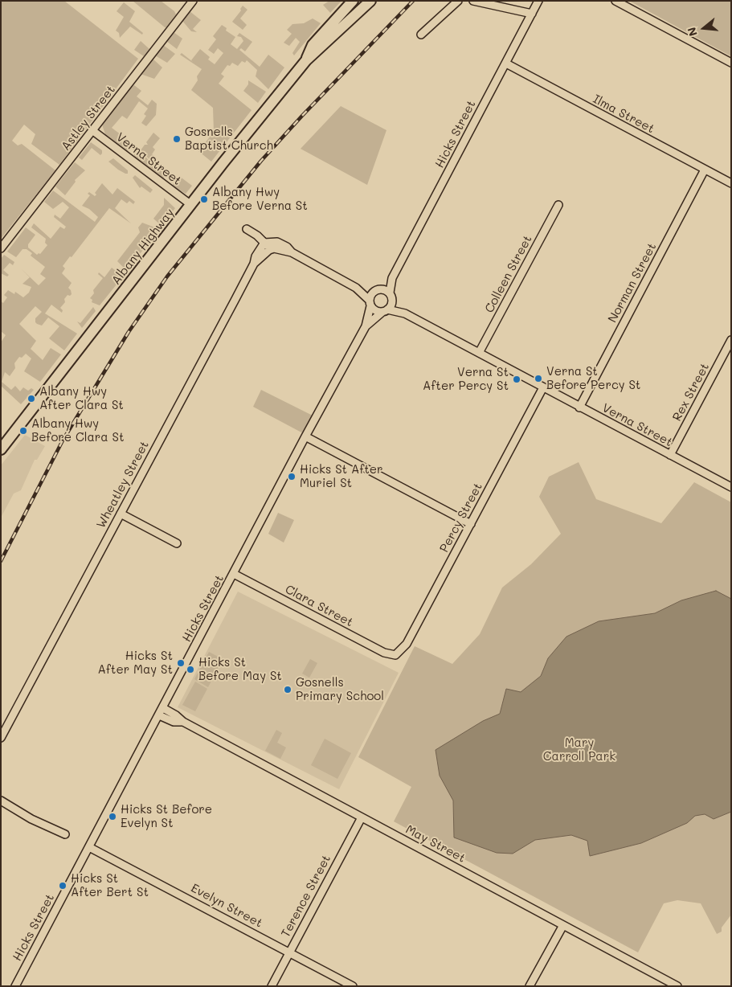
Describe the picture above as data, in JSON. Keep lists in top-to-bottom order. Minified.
{"streets":{"highway":["Albany Highway"],"street":["Ilma Street","Astley Street","Hicks Street","Verna Street","Colleen Street","Norman Street","Rex Street","Wheatley Street","Percy Street","Clara Street","May Street","Terence Street","Evelyn Street"]},"crossings":[["Ilma Street","Hicks Street"],["Ilma Street","Norman Street"],["Astley Street","Verna Street"],["Hicks Street","Verna Street"],["Hicks Street","Clara Street"],["Hicks Street","May Street"],["Hicks Street","Evelyn Street"],["Verna Street","Albany Highway"],["Verna Street","Colleen Street"],["Verna Street","Norman Street"],["Verna Street","Rex Street"],["Verna Street","Percy Street"],["Percy Street","Clara Street"],["May Street","Terence Street"],["Terence Street","Evelyn Street"]],"parks":["Mary Carroll Park"],"places":["Gosnells Baptist Church","Albany Hwy Before Verna St","Verna St Before Percy St","Verna St After Percy St","Albany Hwy After Clara St","Albany Hwy Before Clara St","Hicks St After Muriel St","Hicks St After May St","Hicks St Before May St","Gosnells Primary School","Hicks St Before Evelyn St","Hicks St After Bert St"],"north":"left"}
